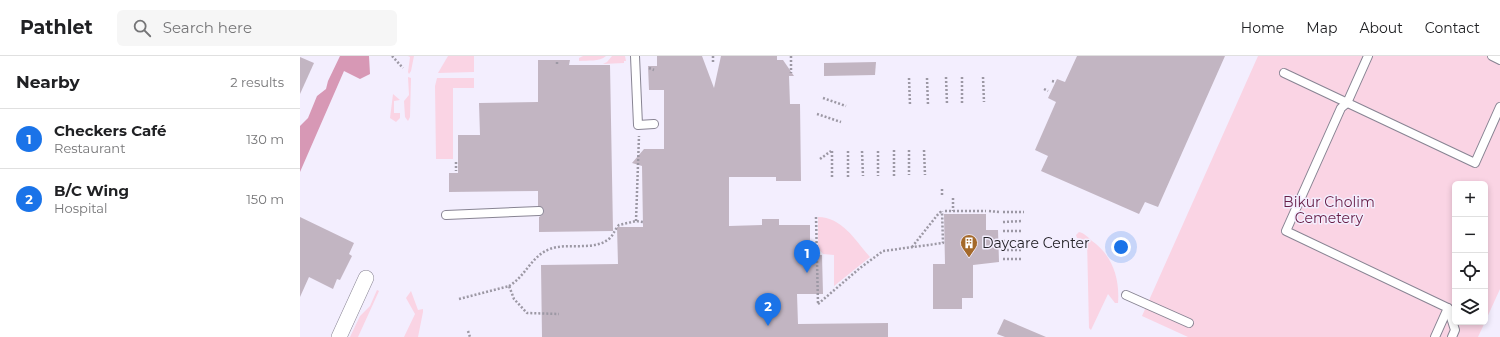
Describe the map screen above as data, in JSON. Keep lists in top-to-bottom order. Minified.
{"parks":["Bikur Cholim Cemetery"],"places":{"building":["Daycare Center"]},"page":{"header":"Pathlet","search":"Search here","nav":["Home","Map","About","Contact"],"heading":["Nearby","2 results"],"list":[{"mark":"1","name":"Checkers Café","note":"Restaurant","value":"130 m"},{"mark":"2","name":"B/C Wing","note":"Hospital","value":"150 m"}],"map_buttons":["+","−"],"pins":["1","2"]}}
